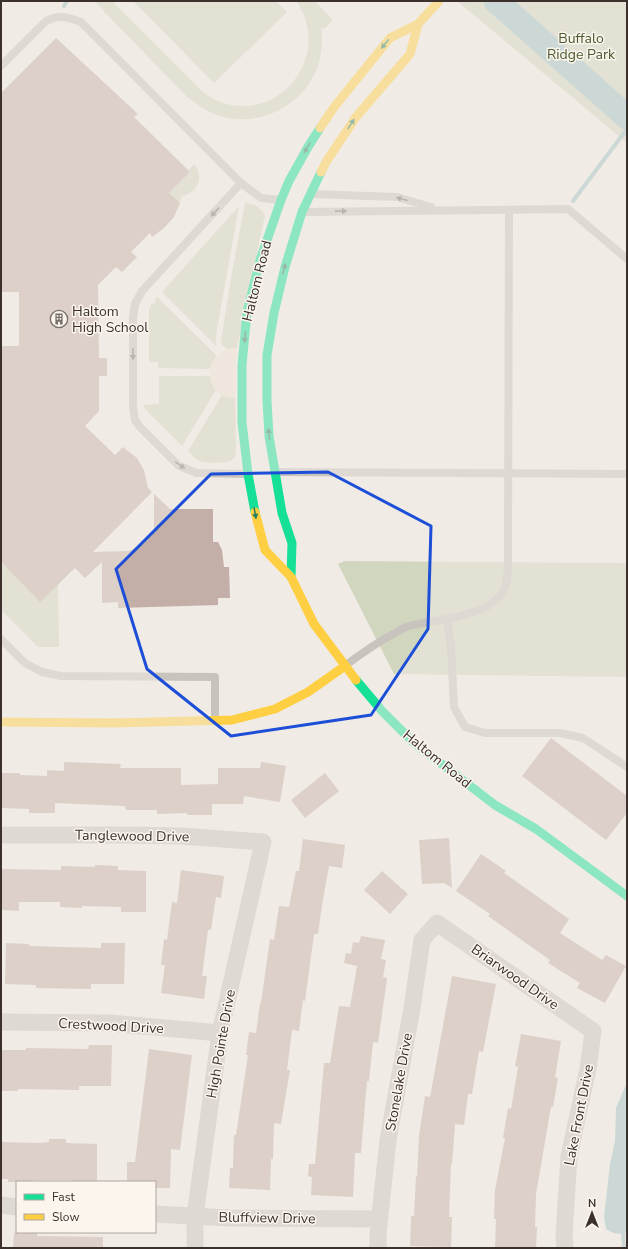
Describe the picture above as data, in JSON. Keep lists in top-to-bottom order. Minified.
{"streets":{"main road":["Haltom Road"],"street":["Tanglewood Drive","Briarwood Drive","Crestwood Drive","High Pointe Drive","Stonelake Drive","Lake Front Drive","Bluffview Drive"]},"crossings":[["Tanglewood Drive","High Pointe Drive"],["Briarwood Drive","Stonelake Drive"],["Briarwood Drive","Lake Front Drive"],["Crestwood Drive","High Pointe Drive"],["High Pointe Drive","Bluffview Drive"],["Stonelake Drive","Bluffview Drive"]],"parks":["Buffalo Ridge Park"],"places":{"building":["Haltom High School"]},"legend":["Fast","Slow"],"north":"top"}
